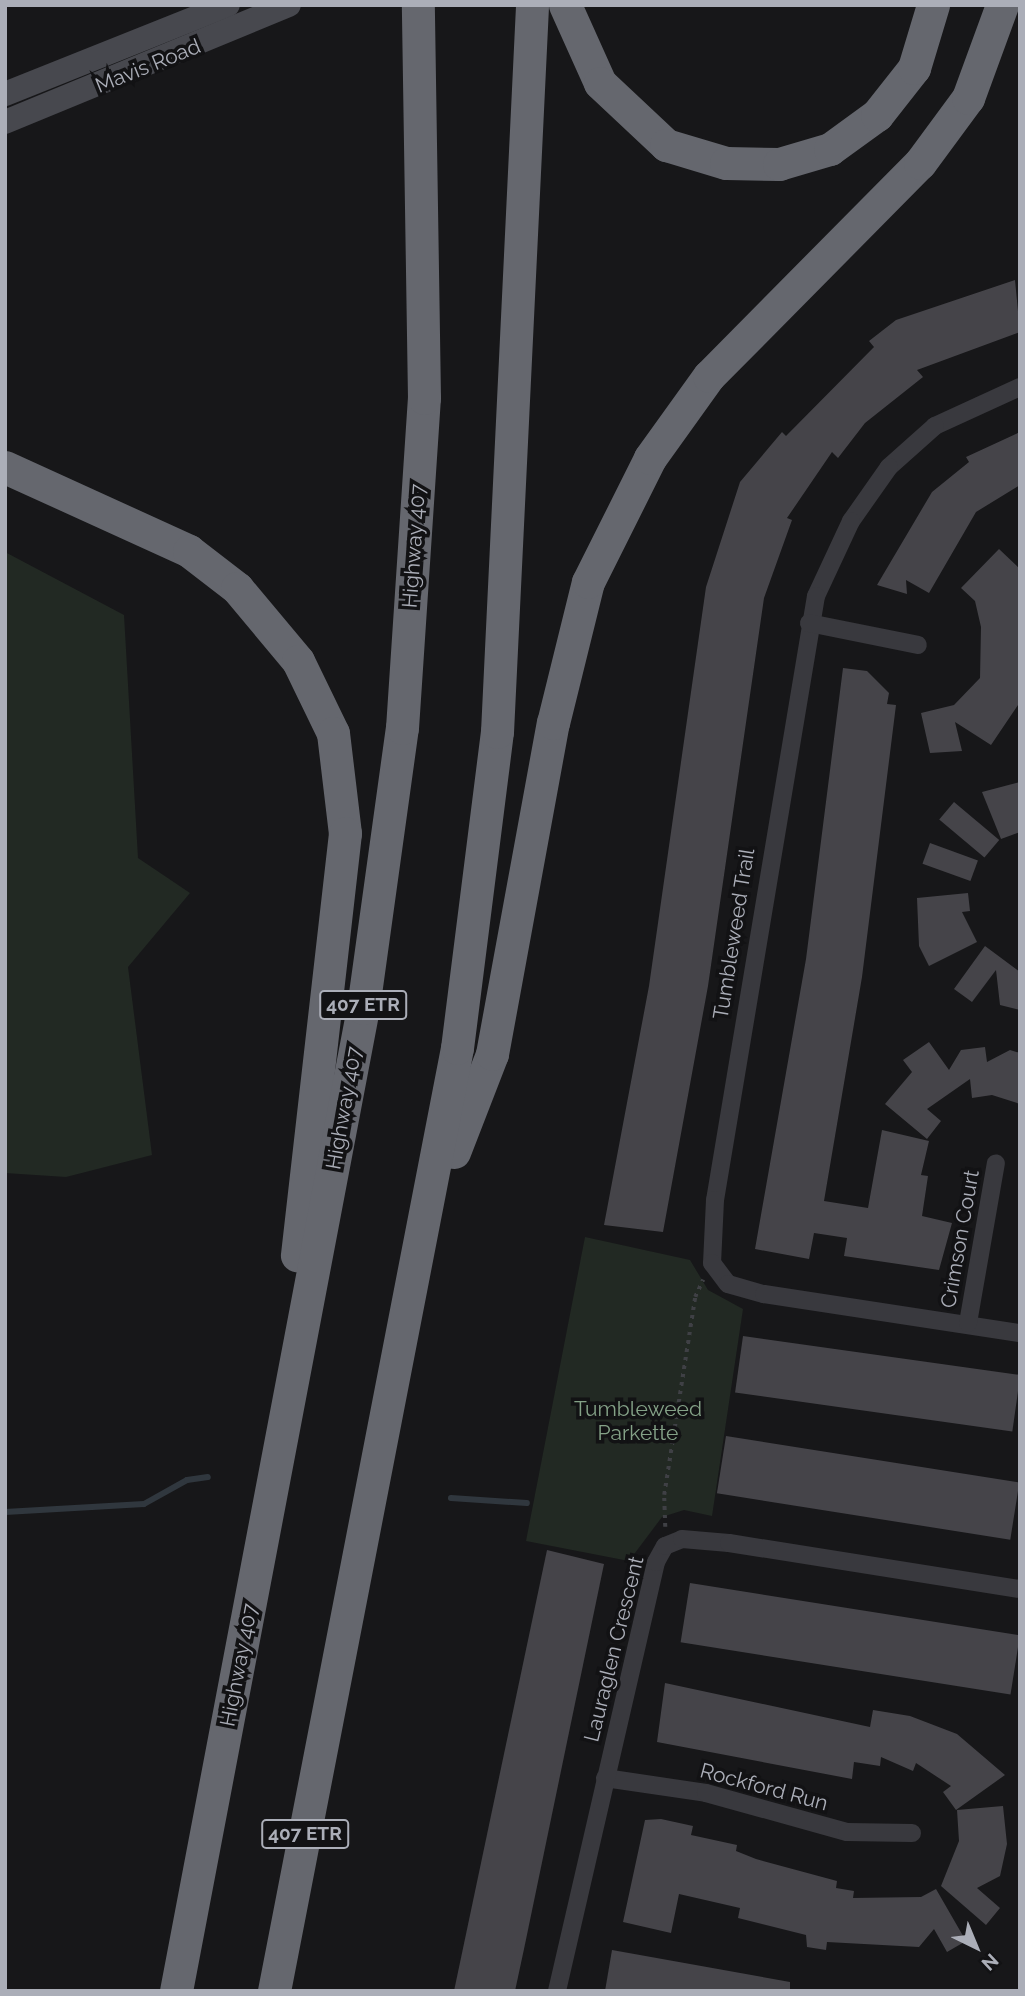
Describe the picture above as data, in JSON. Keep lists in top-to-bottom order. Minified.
{"streets":{"highway":["Highway 407","407 ETR"],"main road":["Mavis Road"],"street":["Tumbleweed Trail","Crimson Court","Lauraglen Crescent","Rockford Run"]},"crossings":[["Lauraglen Crescent","Rockford Run"]],"parks":["Tumbleweed Parkette"],"north":"bottom right"}
